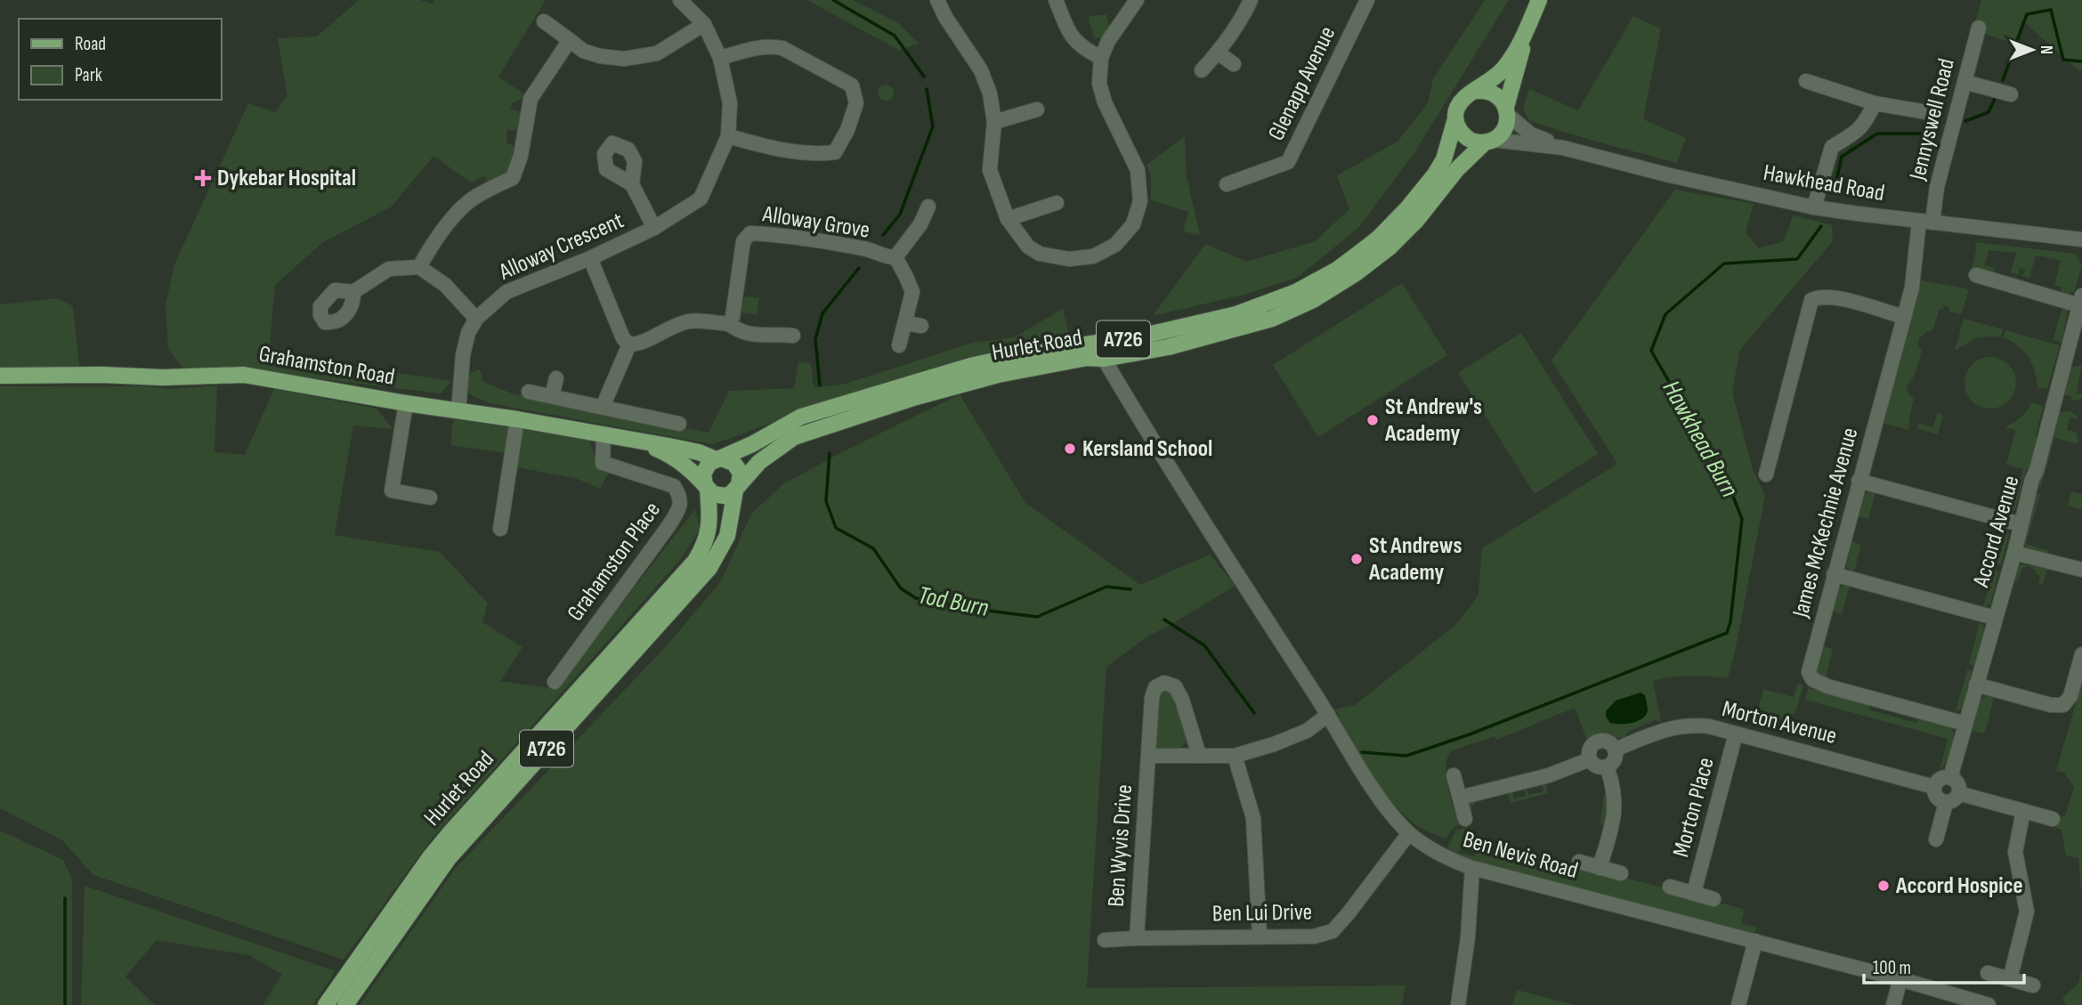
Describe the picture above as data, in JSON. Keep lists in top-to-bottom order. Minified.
{"streets":{"main road":["A726","Hurlet Road","Grahamston Road"],"street":["Glenapp Avenue","Jennyswell Road","Hawkhead Road","Alloway Grove","Alloway Crescent","James McKechnie Avenue","Accord Avenue","Grahamston Place","Morton Avenue","Morton Place","Ben Wyvis Drive","Ben Nevis Road","Ben Lui Drive"]},"crossings":[["Jennyswell Road","Hawkhead Road"],["Jennyswell Road","James McKechnie Avenue"],["Hawkhead Road","Hurlet Road"],["Hawkhead Road","James McKechnie Avenue"],["Alloway Crescent","Grahamston Road"],["Hurlet Road","Grahamston Road"],["Hurlet Road","Ben Nevis Road"],["Grahamston Road","Grahamston Place"],["James McKechnie Avenue","Accord Avenue"],["Accord Avenue","Morton Avenue"],["Morton Avenue","Morton Place"],["Ben Wyvis Drive","Ben Nevis Road"],["Ben Wyvis Drive","Ben Lui Drive"],["Ben Nevis Road","Ben Lui Drive"]],"water":["Hawkhead Burn","Tod Burn"],"places":{"health":["Dykebar Hospital"],"other":["St Andrew's Academy","Kersland School","St Andrews Academy","Accord Hospice"]},"legend":["Road","Park"],"scale_bar":"100 m","north":"right"}
